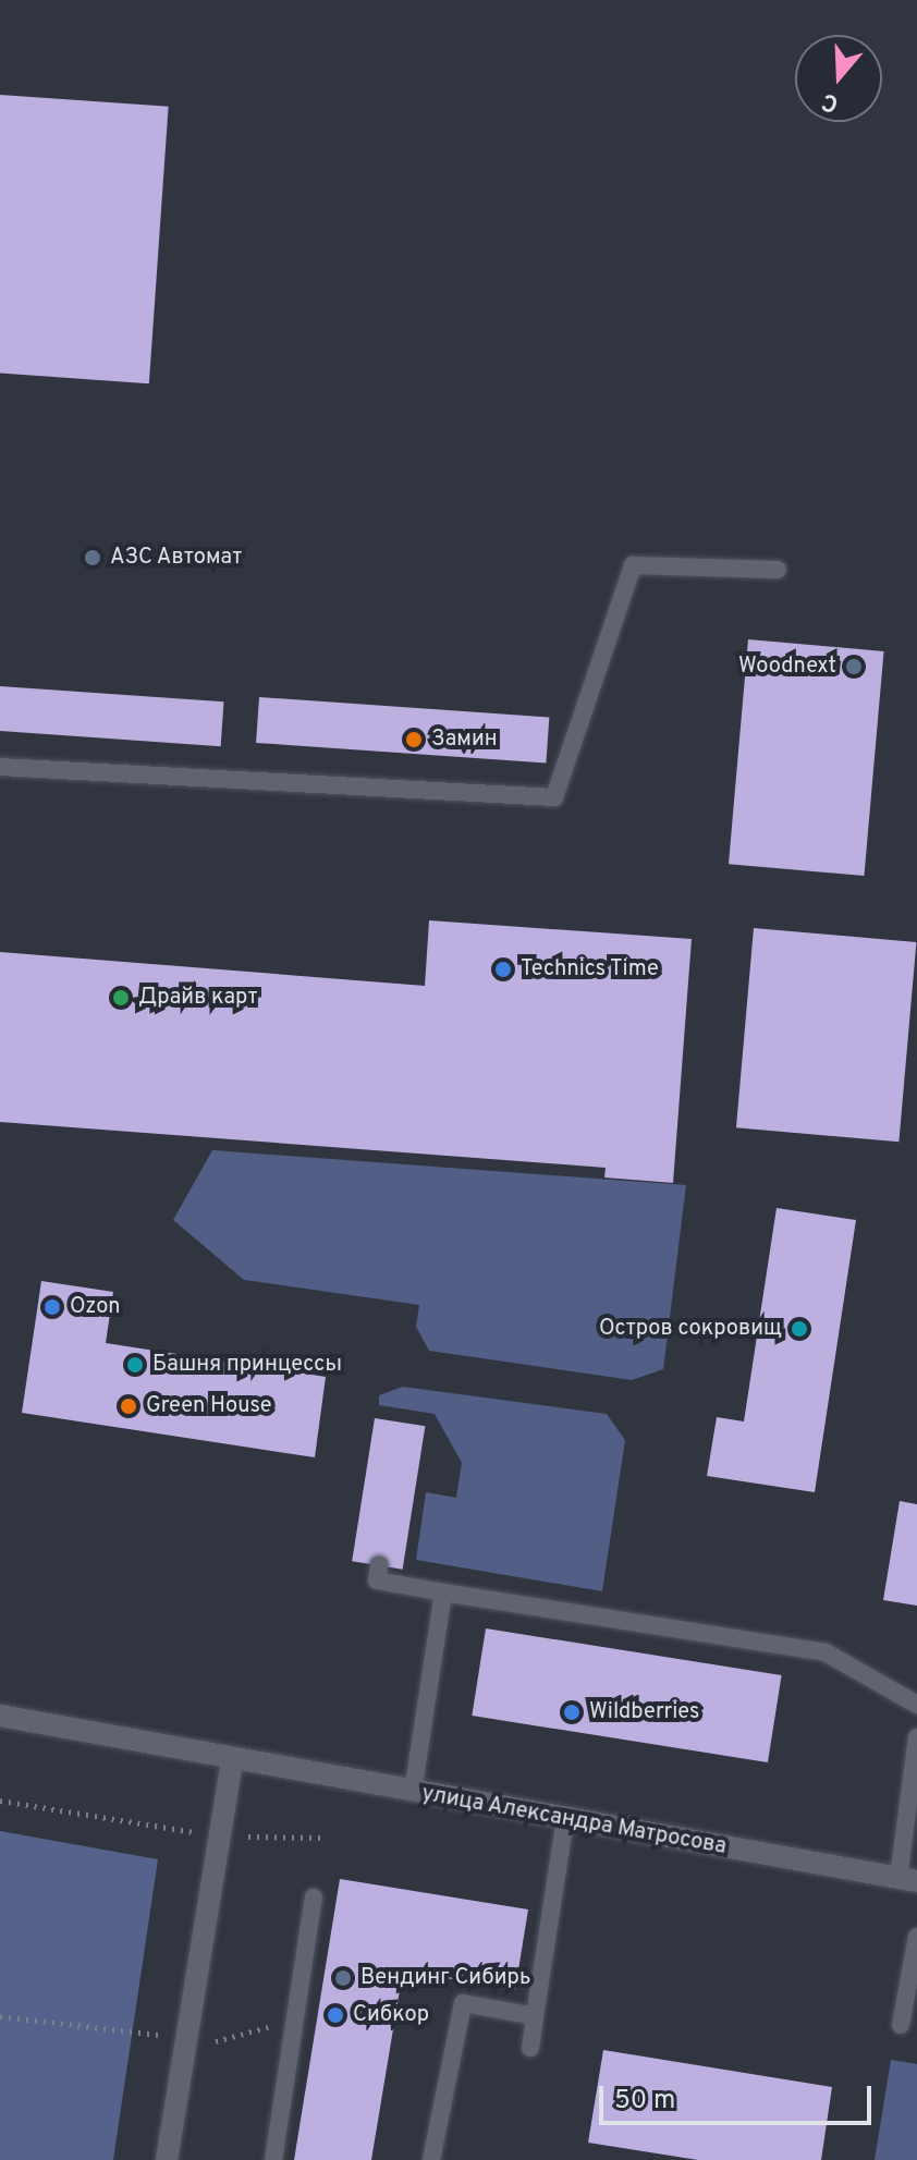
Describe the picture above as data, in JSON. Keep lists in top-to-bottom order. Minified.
{"streets":{"street":["улица Александра Матросова"]},"places":["АЗС Автомат","Woodnext","Замин","Technics Time","Драйв карт","Ozon","Остров сокровищ","Башня принцессы","Green House","Wildberries","Вендинг Сибирь","Сибкор"],"scale_bar":"50 m","north":"bottom"}
